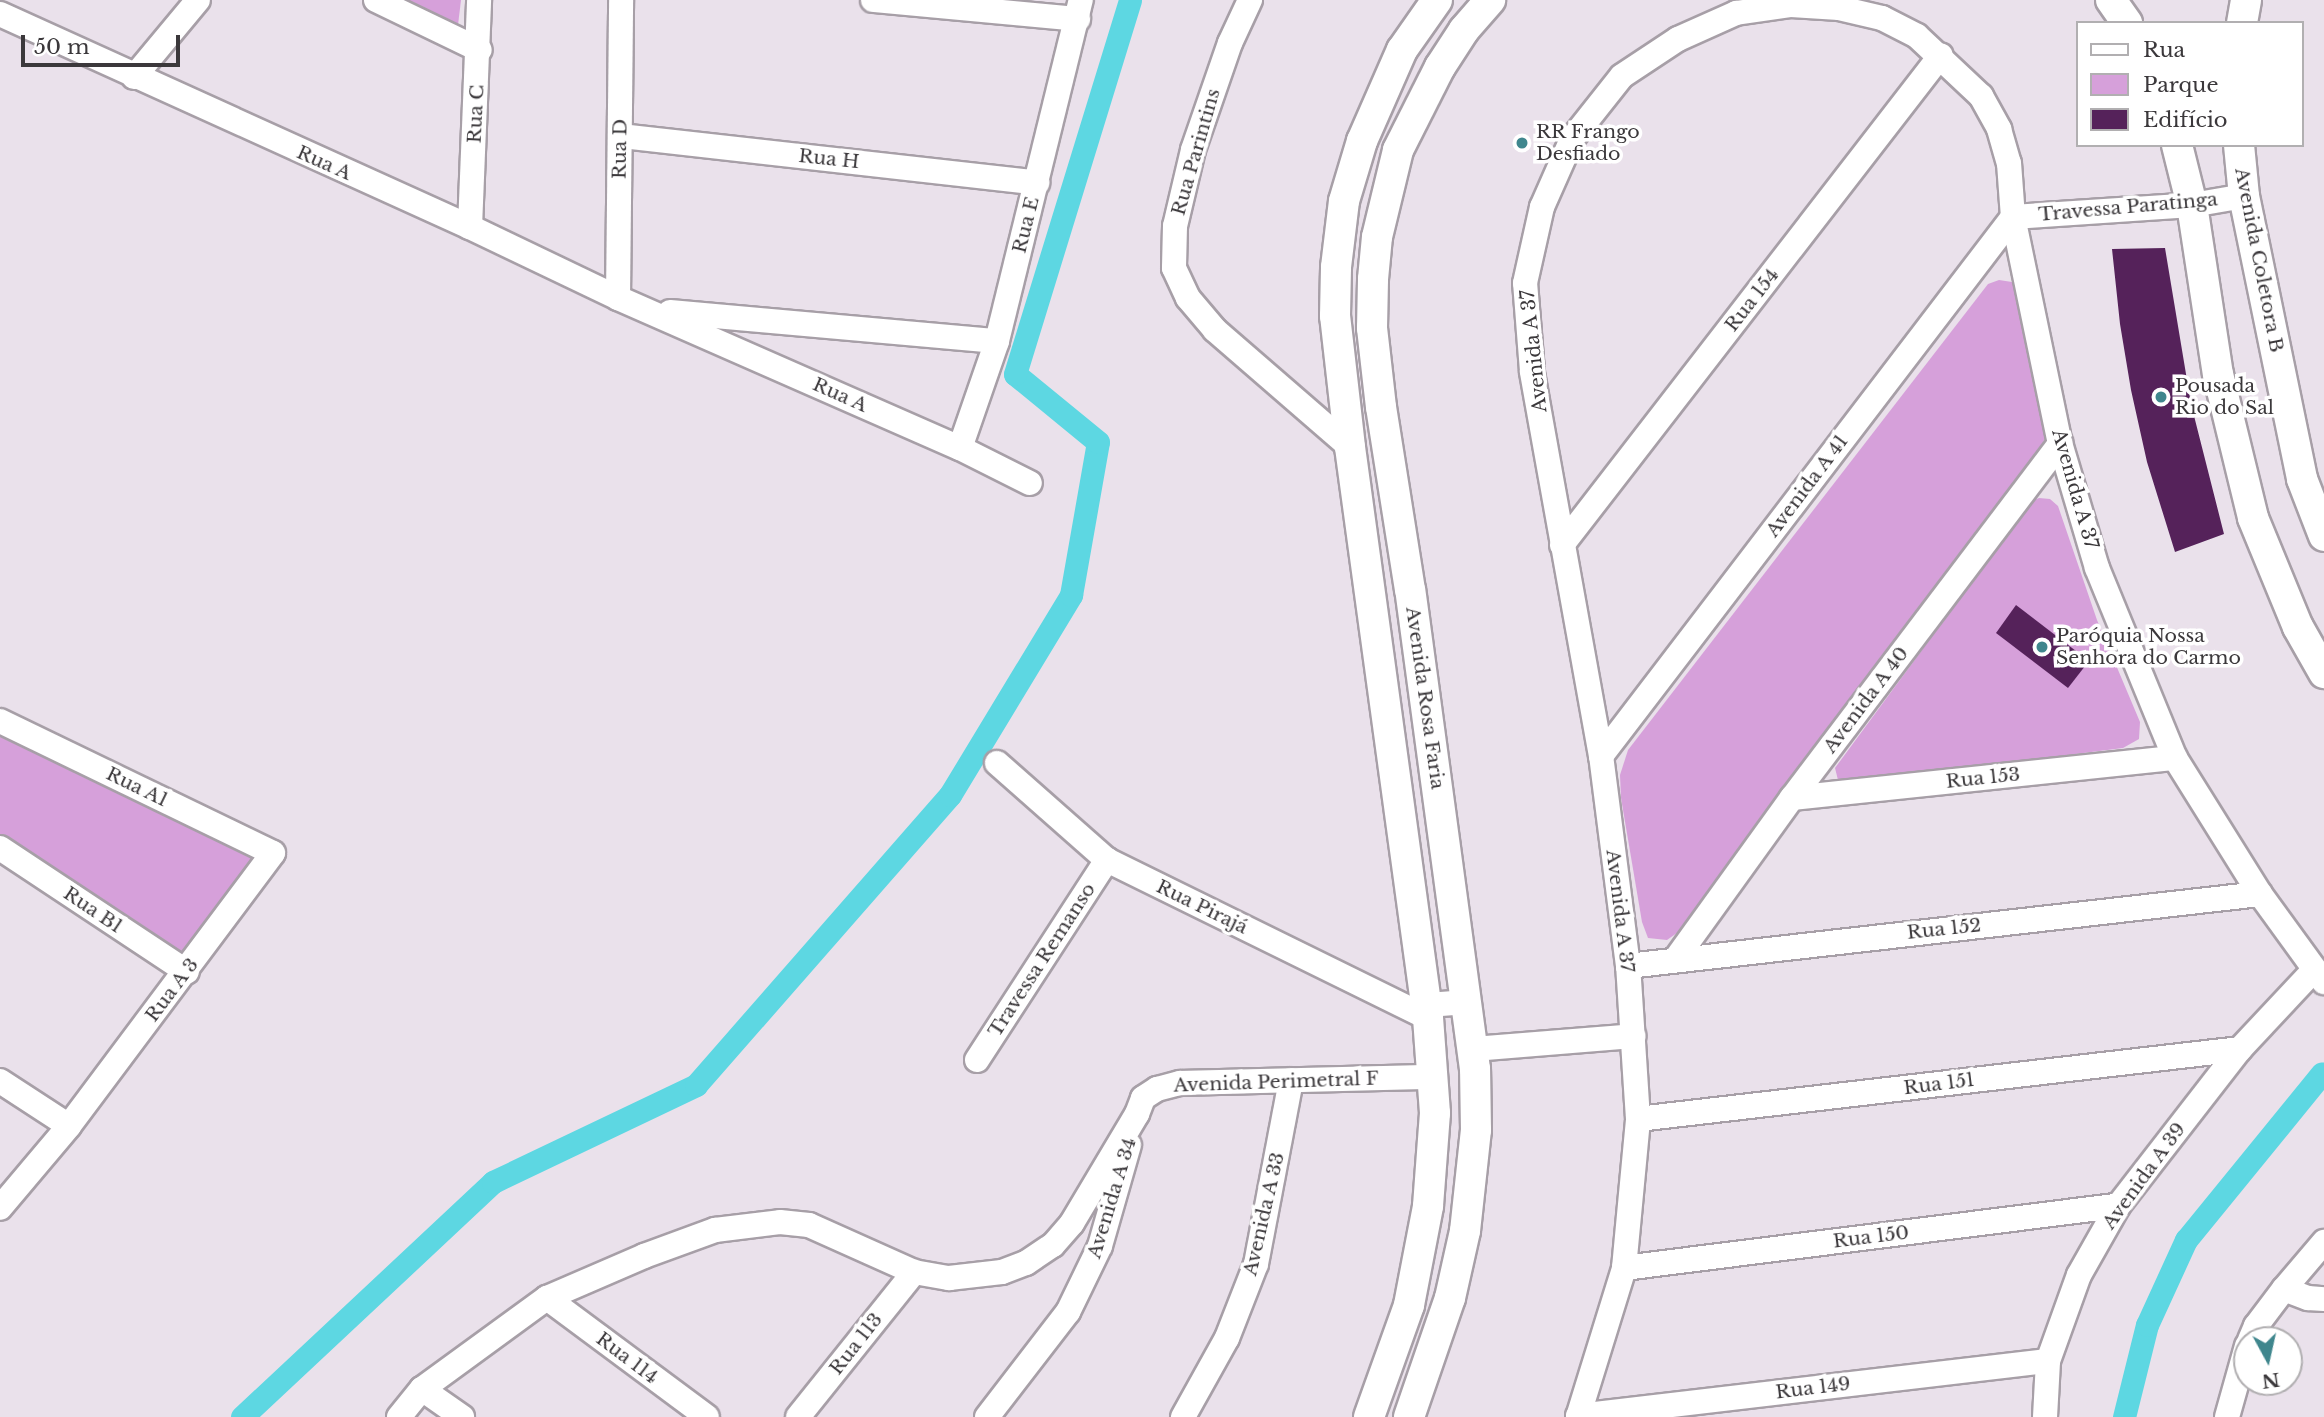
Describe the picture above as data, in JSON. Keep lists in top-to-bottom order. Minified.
{"streets":{"street":["Rua C","Rua D","Rua Parintins","Rua H","Rua A","Travessa Paratinga","Rua E","Avenida Coletora B","Rua 154","Avenida A 37","Avenida A 41","Avenida Rosa Faria","Avenida A 40","Rua 153","Rua A1","Rua Pirajá","Rua B1","Rua 152","Travessa Remanso","Rua A 3","Avenida Perimetral F","Rua 151","Avenida A 39","Avenida A 34","Avenida A 33","Rua 150","Rua 113","Rua 114","Rua 149"]},"crossings":[["Rua C","Rua A"],["Rua D","Rua H"],["Rua D","Rua A"],["Rua Parintins","Avenida Rosa Faria"],["Rua H","Rua E"],["Rua A","Rua E"],["Travessa Paratinga","Avenida Coletora B"],["Travessa Paratinga","Avenida A 37"],["Travessa Paratinga","Avenida A 41"],["Rua 154","Avenida A 37"],["Avenida A 37","Avenida A 41"],["Avenida A 37","Avenida A 40"],["Avenida A 37","Rua 153"],["Avenida A 37","Rua 152"],["Avenida A 37","Rua 151"],["Avenida A 37","Avenida A 39"],["Avenida A 37","Rua 150"],["Avenida A 37","Rua 149"],["Avenida Rosa Faria","Rua Pirajá"],["Avenida Rosa Faria","Avenida Perimetral F"],["Avenida A 40","Rua 153"],["Avenida A 40","Rua 152"],["Rua A1","Rua A 3"],["Rua Pirajá","Travessa Remanso"],["Rua B1","Rua A 3"],["Avenida Perimetral F","Avenida A 34"],["Avenida Perimetral F","Avenida A 33"],["Avenida Perimetral F","Rua 113"],["Avenida Perimetral F","Rua 114"],["Rua 151","Avenida A 39"],["Avenida A 39","Rua 150"],["Avenida A 39","Rua 149"]],"places":["RR Frango Desfiado","Pousada Rio do Sal","Paróquia Nossa Senhora do Carmo"],"legend":["Rua","Parque","Edifício"],"scale_bar":"50 m","north":"bottom"}
